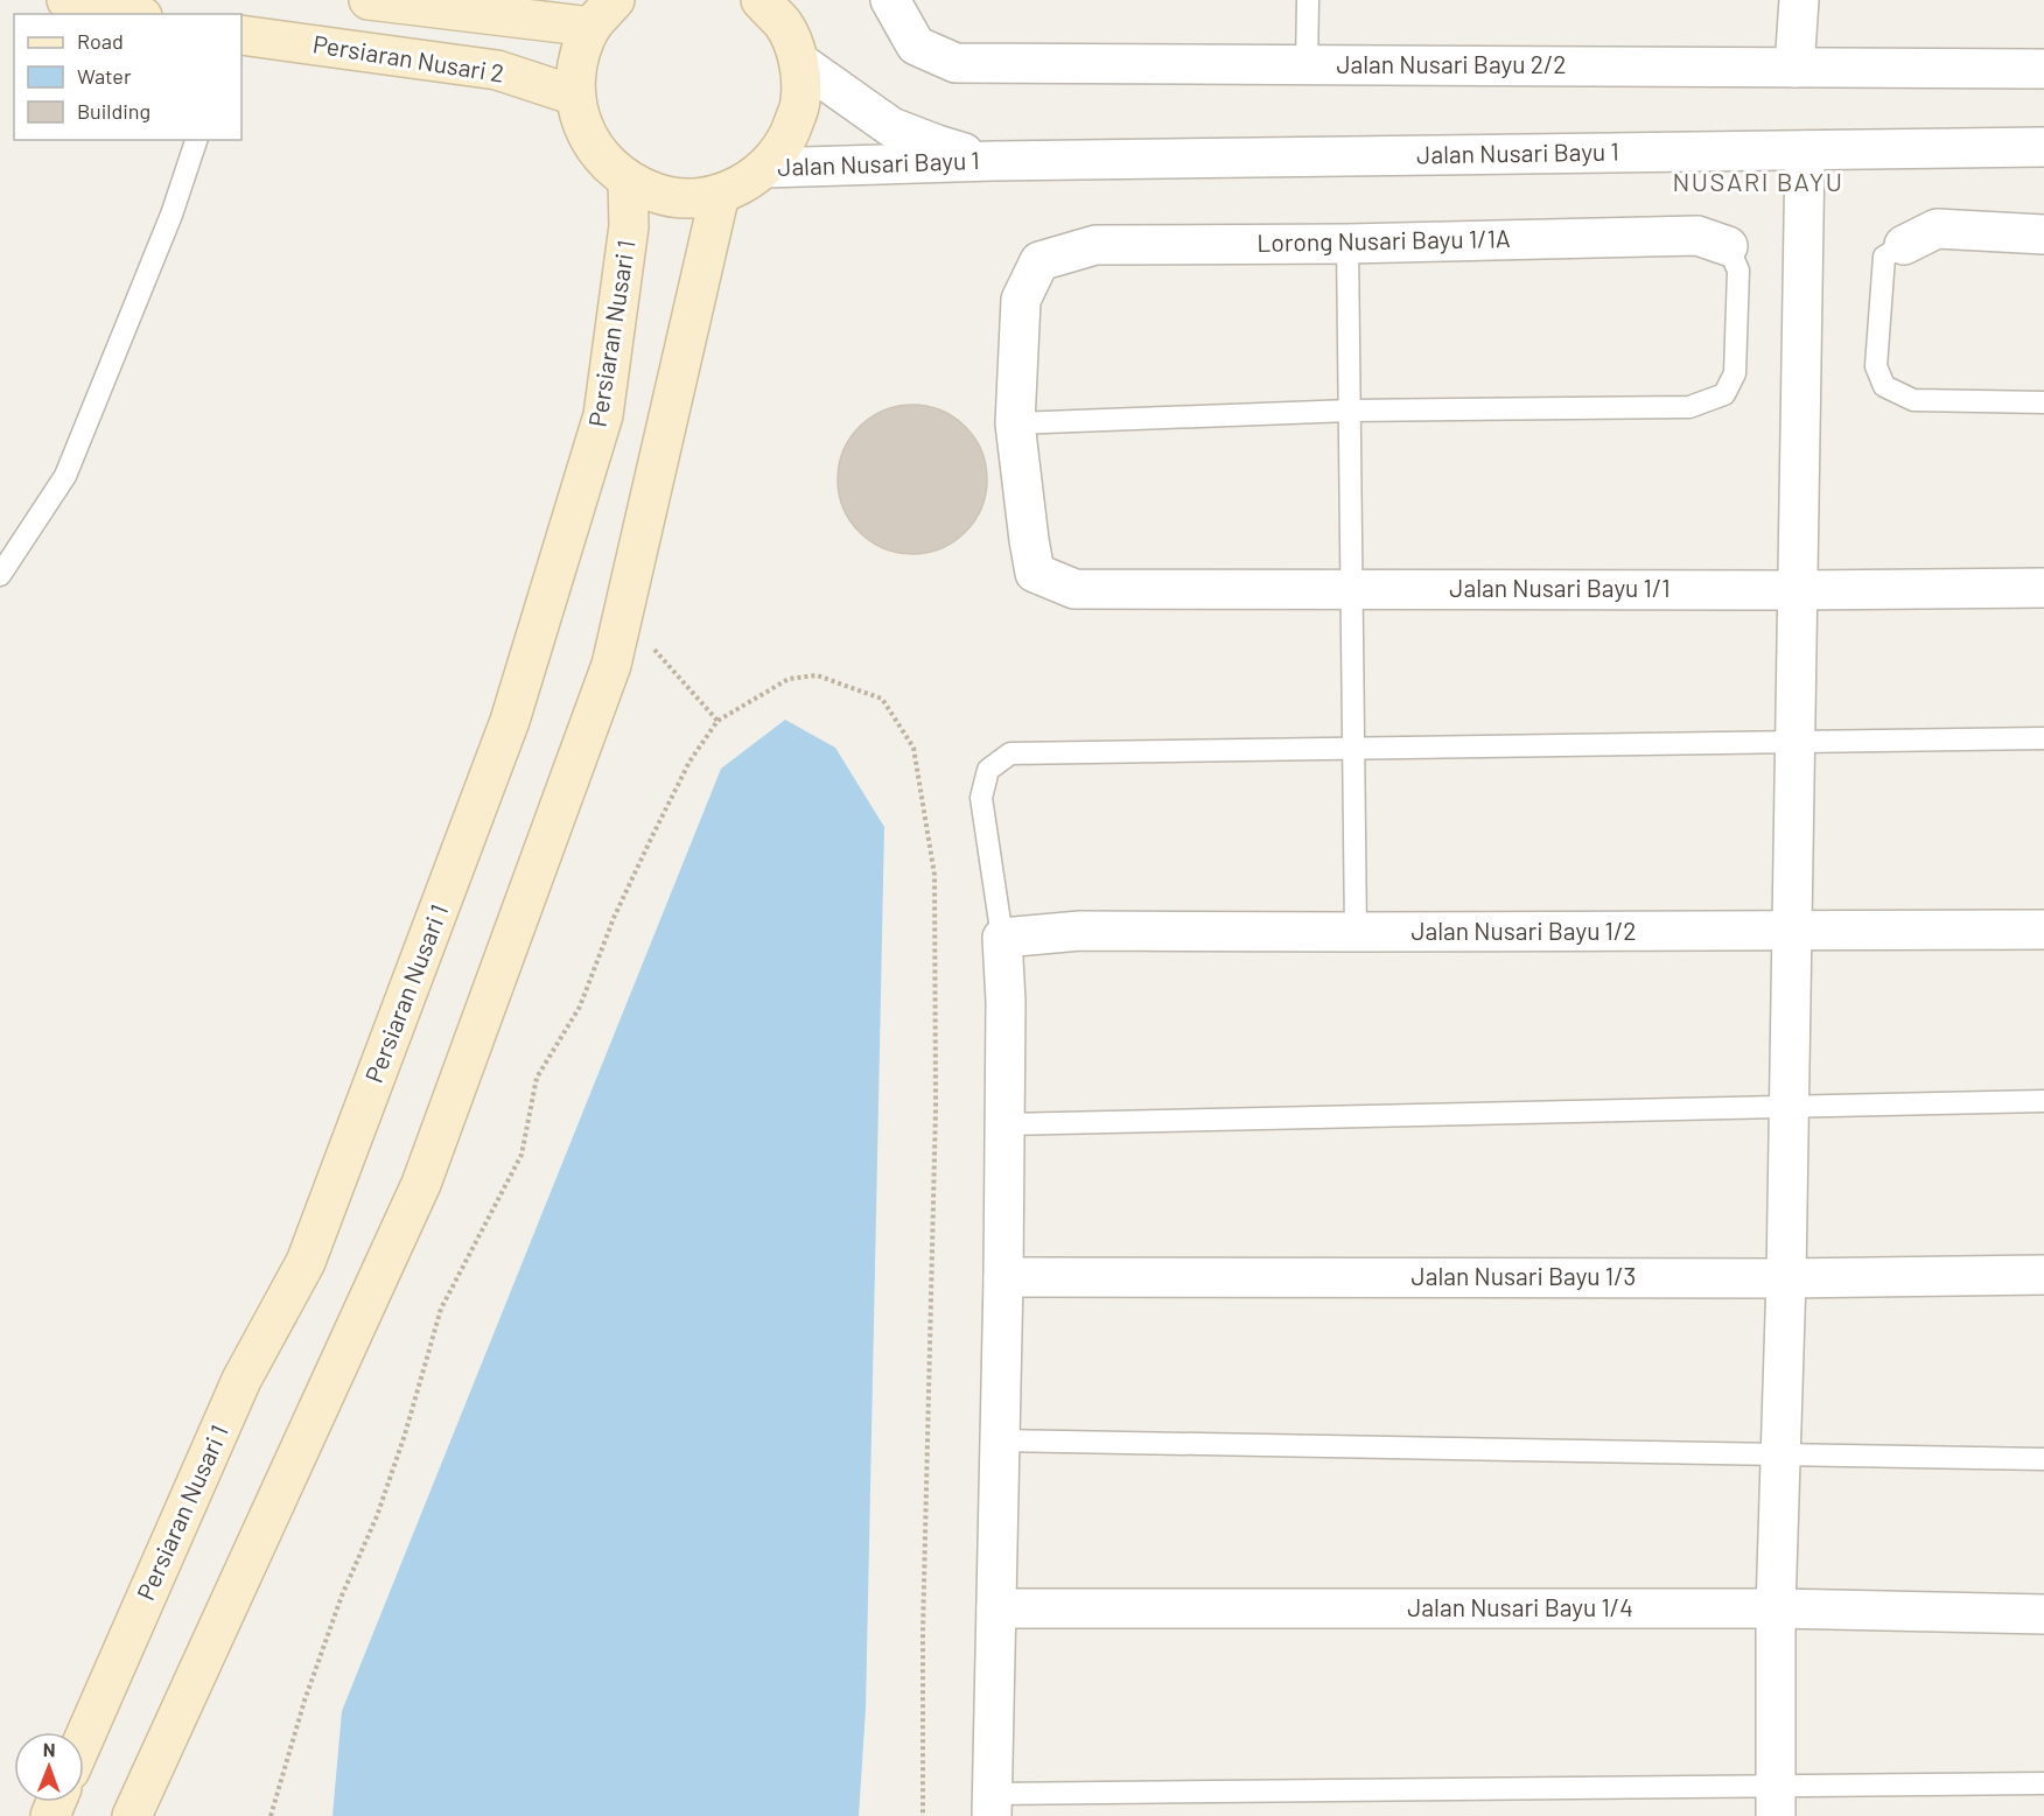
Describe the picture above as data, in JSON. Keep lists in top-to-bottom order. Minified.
{"streets":{"main road":["Persiaran Nusari 2","Persiaran Nusari 1"],"street":["Jalan Nusari Bayu 2/2","Jalan Nusari Bayu 1","Lorong Nusari Bayu 1/1A","Jalan Nusari Bayu 1/1","Jalan Nusari Bayu 1/2","Jalan Nusari Bayu 1/3","Jalan Nusari Bayu 1/4"]},"crossings":[["Lorong Nusari Bayu 1/1A","Jalan Nusari Bayu 1/1"]],"districts":["NUSARI BAYU"],"legend":["Road","Water","Building"],"north":"top"}
